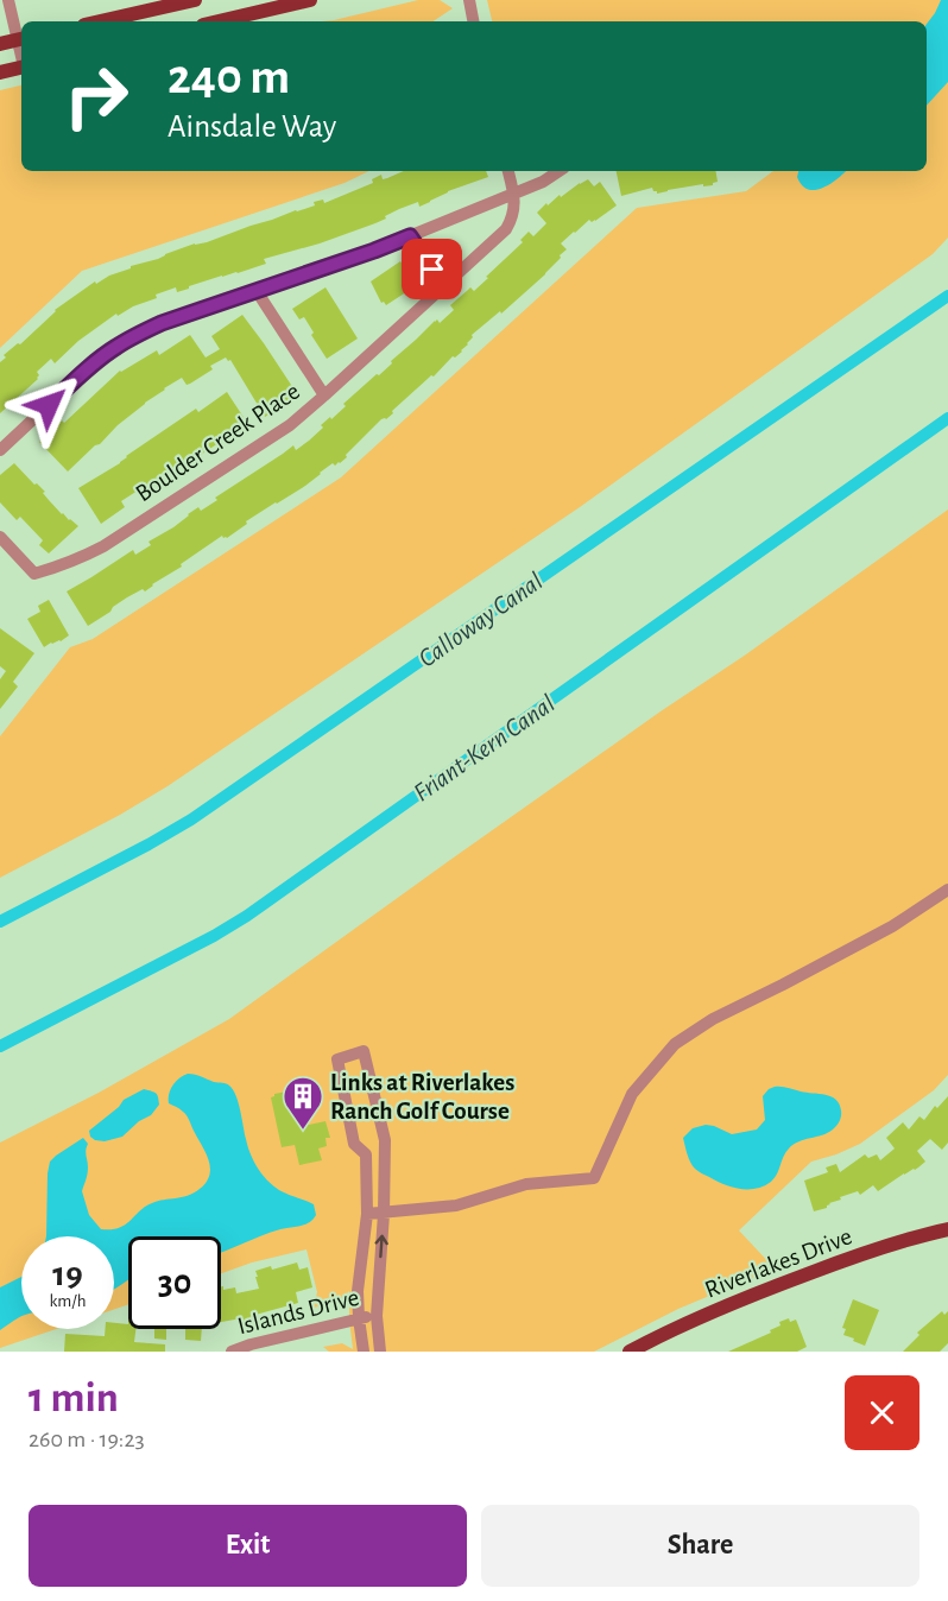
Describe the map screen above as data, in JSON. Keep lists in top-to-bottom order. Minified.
{"streets":{"main road":["Riverlakes Drive"],"street":["Boulder Creek Place","Islands Drive"]},"water":["Calloway Canal","Friant-Kern Canal"],"places":{"building":["Links at Riverlakes Ranch Golf Course"]},"page":{"turn":["240 m","Ainsdale Way"],"speed":"19 km/h","limit":"30","heading":["1 min","260 m · 19:23"],"buttons":["Exit","Share"]}}
